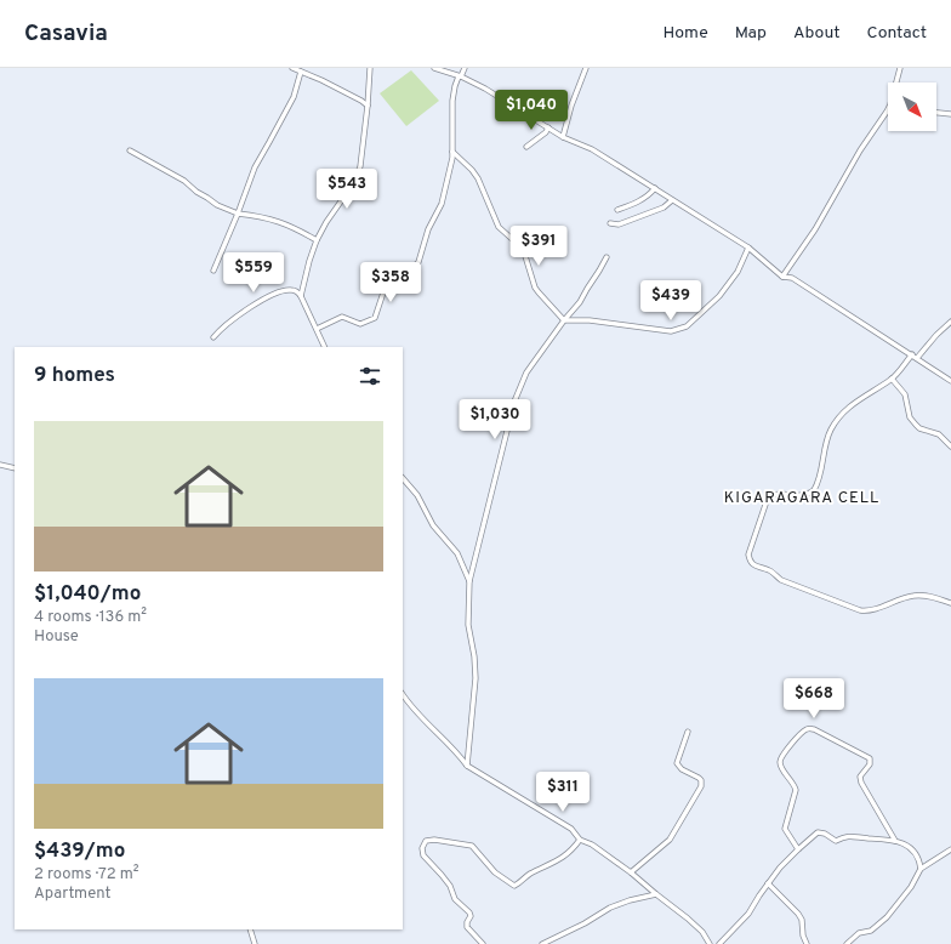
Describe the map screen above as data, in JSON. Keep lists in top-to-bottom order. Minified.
{"districts":["KIGARAGARA CELL"],"north":"bottom right","page":{"header":"Casavia","nav":["Home","Map","About","Contact"],"price":["$1,040","$543","$391","$559","$358","$439","$1,030","$668","$311"],"heading":"9 homes","list":[{"name":"$1,040/mo","note":"4 rooms · 136 m² · House"},{"name":"$439/mo","note":"2 rooms · 72 m² · Apartment"}]}}
